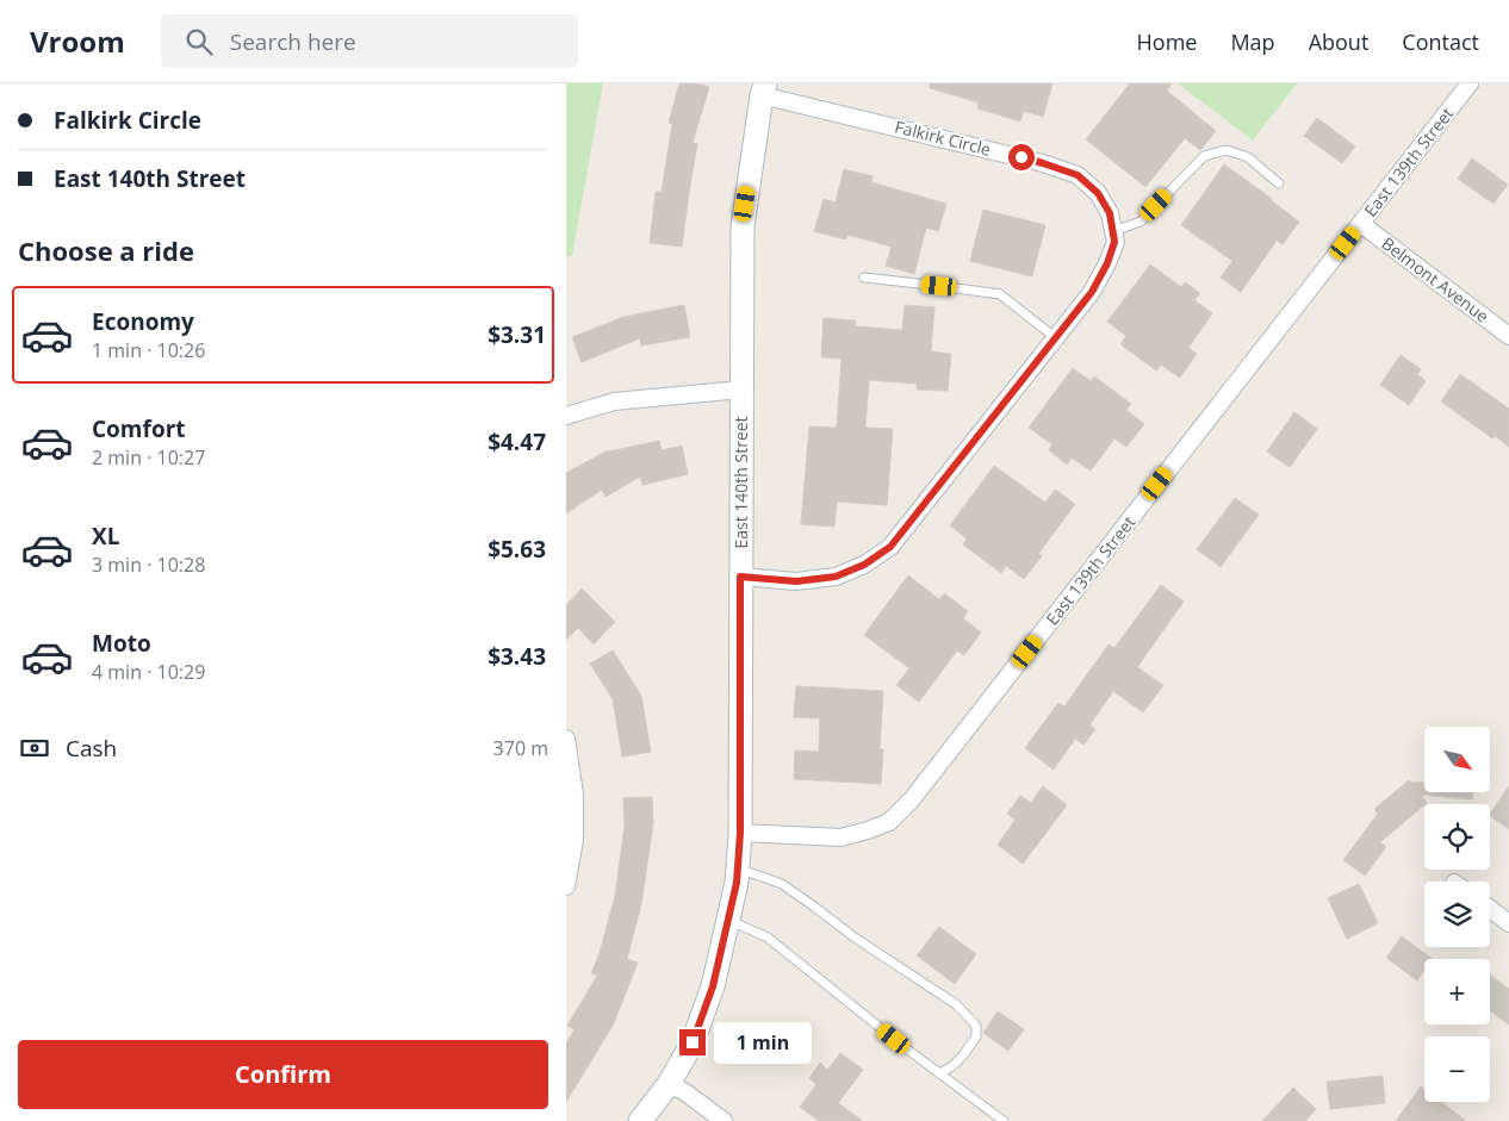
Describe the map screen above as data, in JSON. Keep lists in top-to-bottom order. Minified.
{"streets":{"street":["Falkirk Circle","East 139th Street","Belmont Avenue","East 140th Street"]},"crossings":[["Falkirk Circle","East 140th Street"],["East 139th Street","Belmont Avenue"],["East 139th Street","East 140th Street"]],"north":"bottom right","page":{"header":"Vroom","search":"Search here","nav":["Home","Map","About","Contact"],"banner":["Falkirk Circle","East 140th Street"],"heading":"Choose a ride","list":[{"name":"Economy","note":"1 min · 10:26","value":"$3.31"},{"name":"Comfort","note":"2 min · 10:27","value":"$4.47"},{"name":"XL","note":"3 min · 10:28","value":"$5.63"},{"name":"Moto","note":"4 min · 10:29","value":"$3.43"}],"pay":["Cash","370 m"],"map_buttons":["+","−"],"bubble":"1 min","buttons":"Confirm"}}
